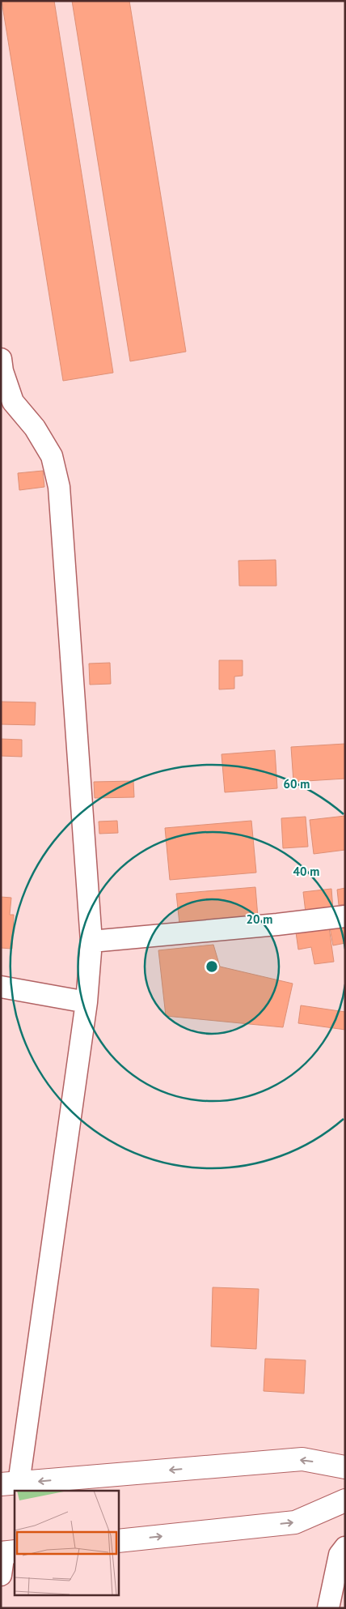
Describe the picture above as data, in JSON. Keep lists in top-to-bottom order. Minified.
{"rings":["60 m","40 m","20 m"]}
